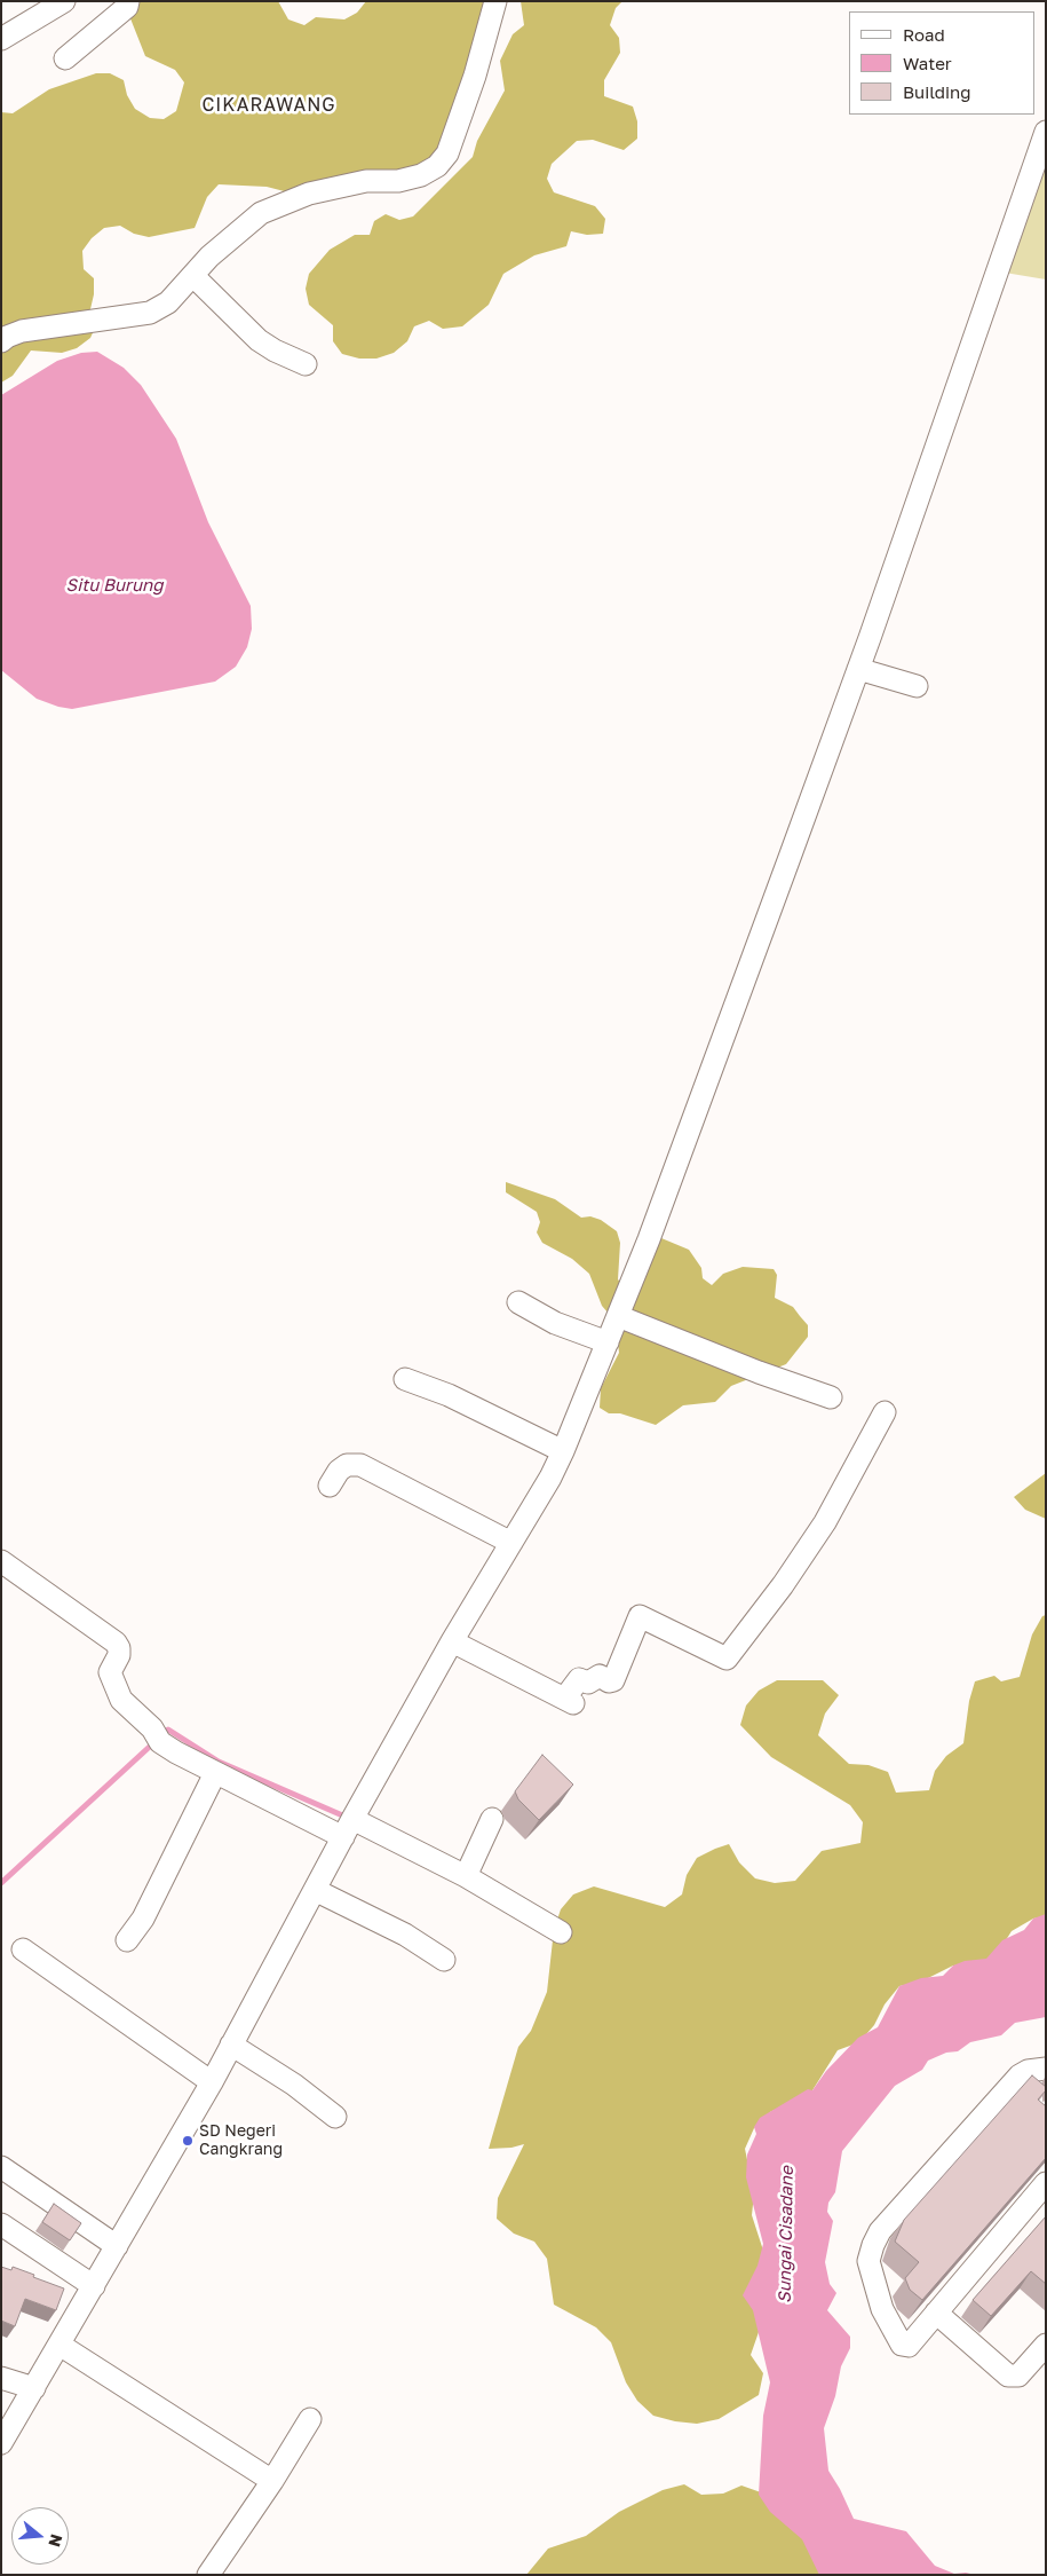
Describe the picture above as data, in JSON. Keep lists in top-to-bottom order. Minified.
{"districts":["CIKARAWANG"],"water":["Situ Burung","Sungai Cisadane"],"places":["SD Negeri Cangkrang"],"legend":["Road","Water","Building"],"north":"right"}
